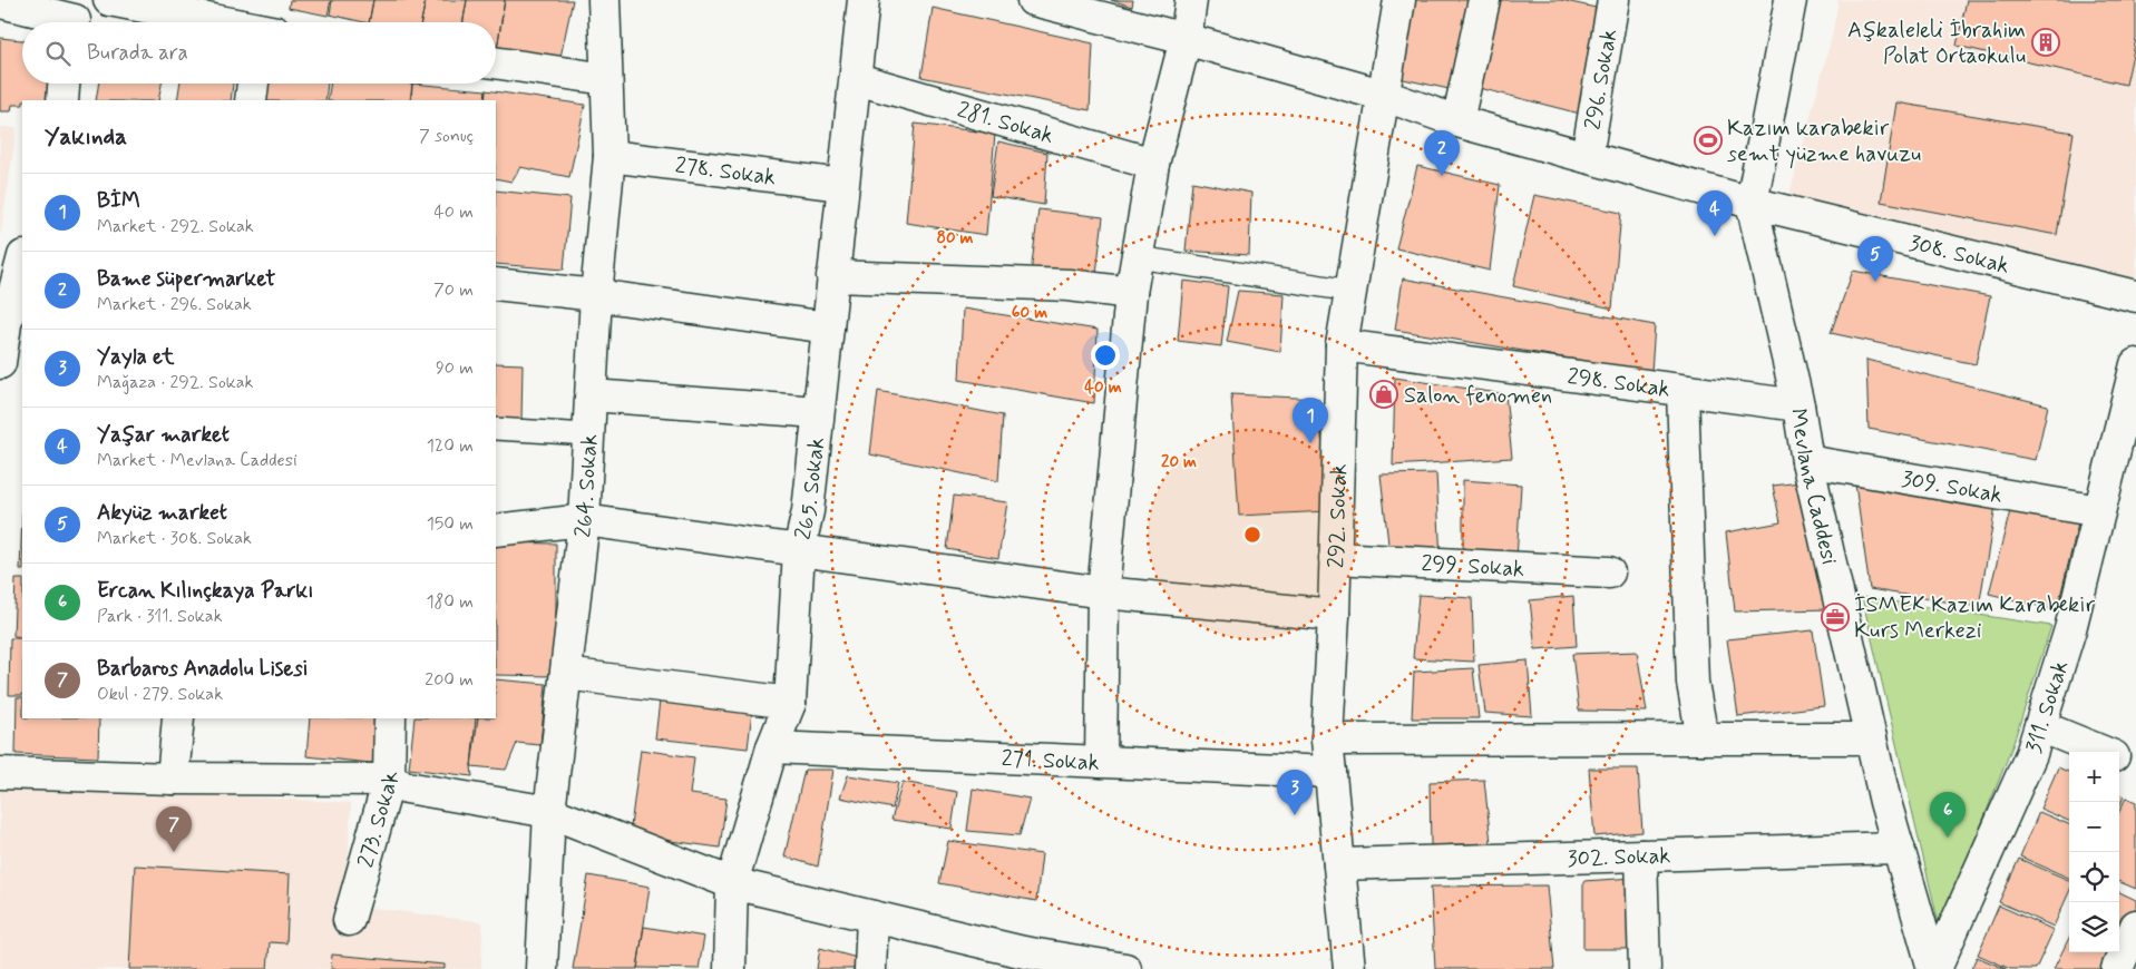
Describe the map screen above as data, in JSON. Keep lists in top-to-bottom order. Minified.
{"streets":{"street":["296. Sokak","281. Sokak","278. Sokak","308. Sokak","298. Sokak","264. Sokak","Mevlana Caddesi","309. Sokak","265. Sokak","292. Sokak","299. Sokak","311. Sokak","271. Sokak","273. Sokak","302. Sokak"]},"crossings":[["296. Sokak","308. Sokak"],["281. Sokak","265. Sokak"],["278. Sokak","264. Sokak"],["278. Sokak","265. Sokak"],["308. Sokak","Mevlana Caddesi"],["308. Sokak","292. Sokak"],["298. Sokak","Mevlana Caddesi"],["298. Sokak","292. Sokak"],["Mevlana Caddesi","309. Sokak"],["Mevlana Caddesi","311. Sokak"],["Mevlana Caddesi","302. Sokak"],["309. Sokak","311. Sokak"],["265. Sokak","271. Sokak"],["292. Sokak","299. Sokak"],["292. Sokak","271. Sokak"],["292. Sokak","302. Sokak"]],"places":{"building":["Aşkaleleli İbrahim Polat Ortaokulu"],"sports":["Kazım karabekir semt yüzme havuzu"],"shop":["Salon fenomen"],"office":["İSMEK Kazım Karabekir Kurs Merkezi"]},"page":{"search":"Burada ara","heading":["Yakında","7 sonuç"],"pins":["2","4","5","1","3","6","7"],"list":[{"mark":"1","name":"BİM","note":"Market · 292. Sokak","value":"40 m"},{"mark":"2","name":"Bame süpermarket","note":"Market · 296. Sokak","value":"70 m"},{"mark":"3","name":"Yayla et","note":"Mağaza · 292. Sokak","value":"90 m"},{"mark":"4","name":"Yaşar market","note":"Market · Mevlana Caddesi","value":"120 m"},{"mark":"5","name":"Akyüz market","note":"Market · 308. Sokak","value":"150 m"},{"mark":"6","name":"Ercan Kılınçkaya Parkı","note":"Park · 311. Sokak","value":"180 m"},{"mark":"7","name":"Barbaros Anadolu Lisesi","note":"Okul · 279. Sokak","value":"200 m"}],"map_buttons":["+","−"]},"rings":["80 m","60 m","40 m","20 m"]}
